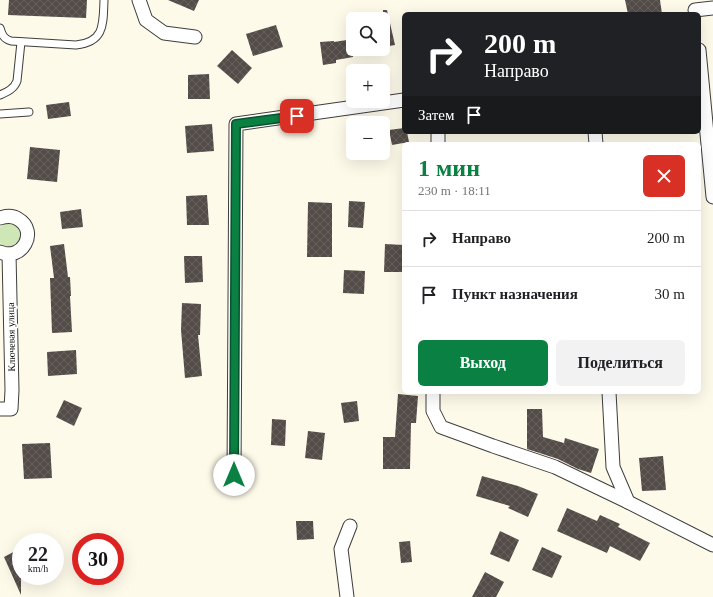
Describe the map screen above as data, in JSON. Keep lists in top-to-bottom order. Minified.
{"streets":{"street":["Ключевая улица"]},"page":{"map_buttons":["+","−"],"turn":["200 m","Направо"],"then":"Затем","heading":["1 мин","230 m · 18:11"],"list":[{"name":"Направо","value":"200 m"},{"name":"Пункт назначения","value":"30 m"}],"buttons":["Выход","Поделиться"],"speed":"22 km/h","limit":"30"}}
